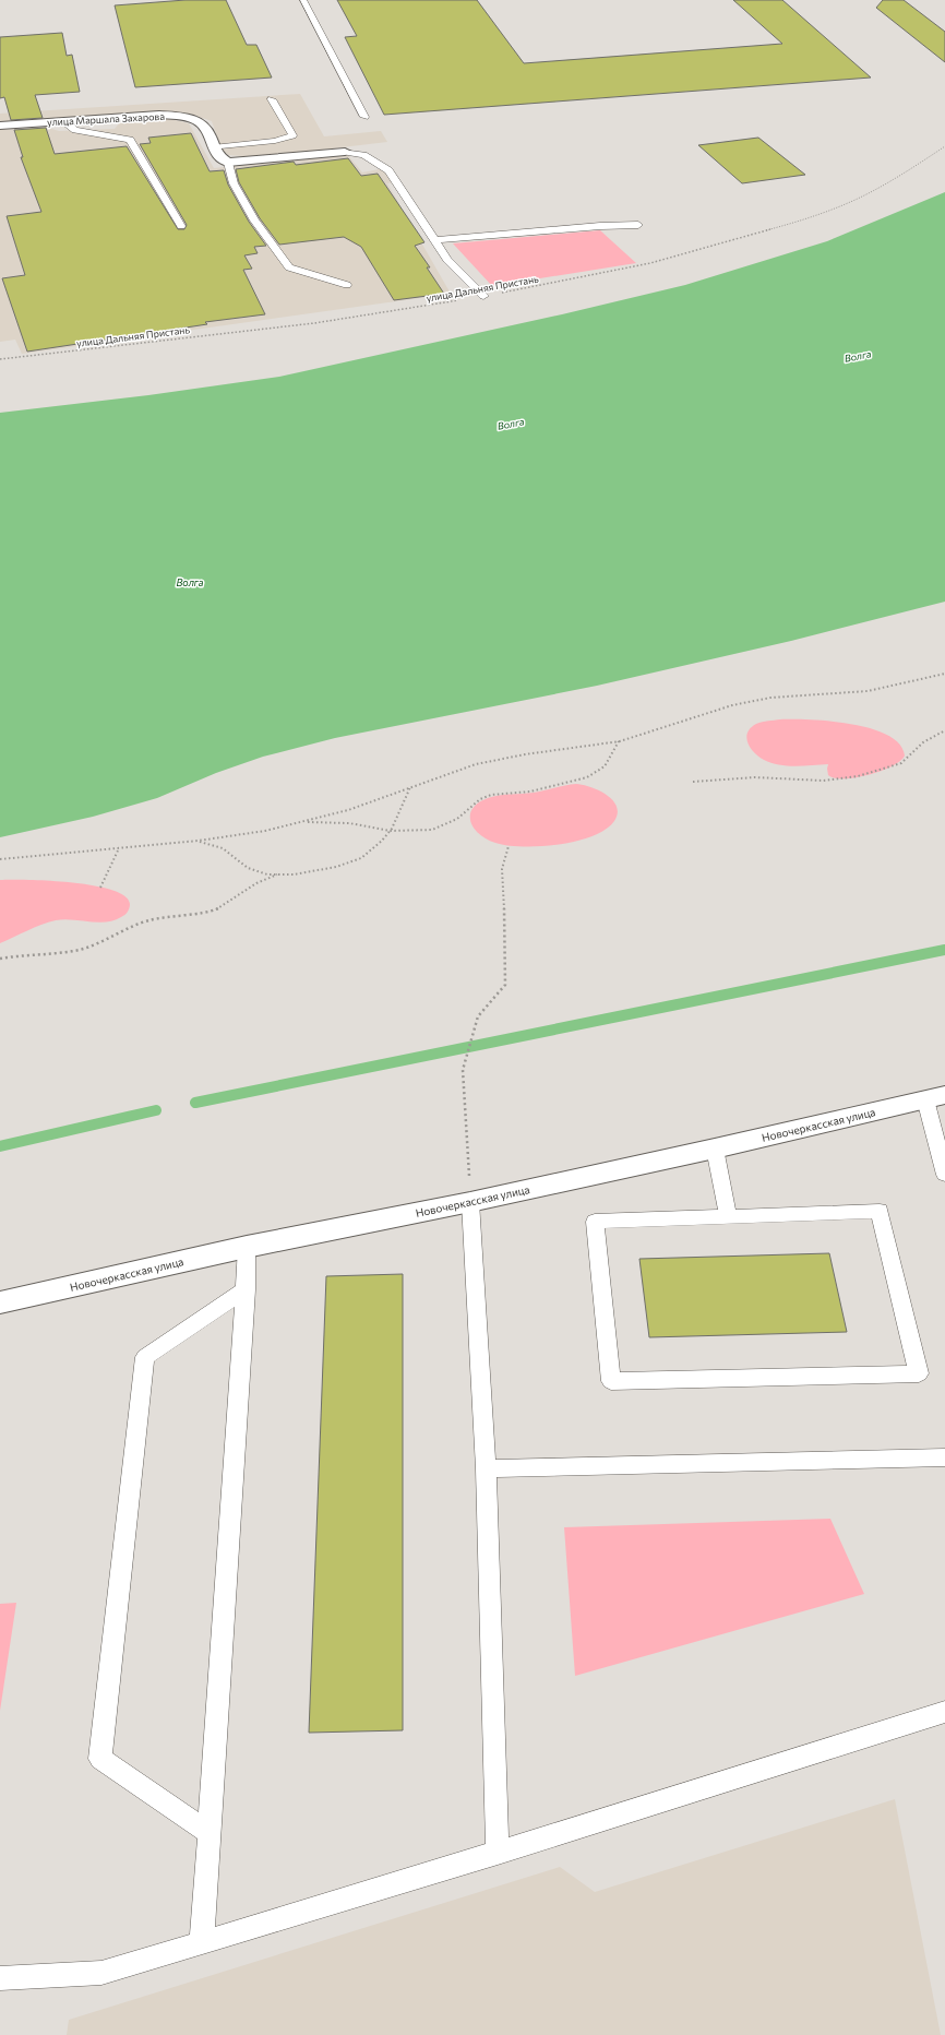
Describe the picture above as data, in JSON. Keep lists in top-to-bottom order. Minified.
{"streets":{"street":["улица Маршала Захарова","Новочеркасская улица"],"path":["улица Дальняя Пристань"]},"water":["Волга"]}
